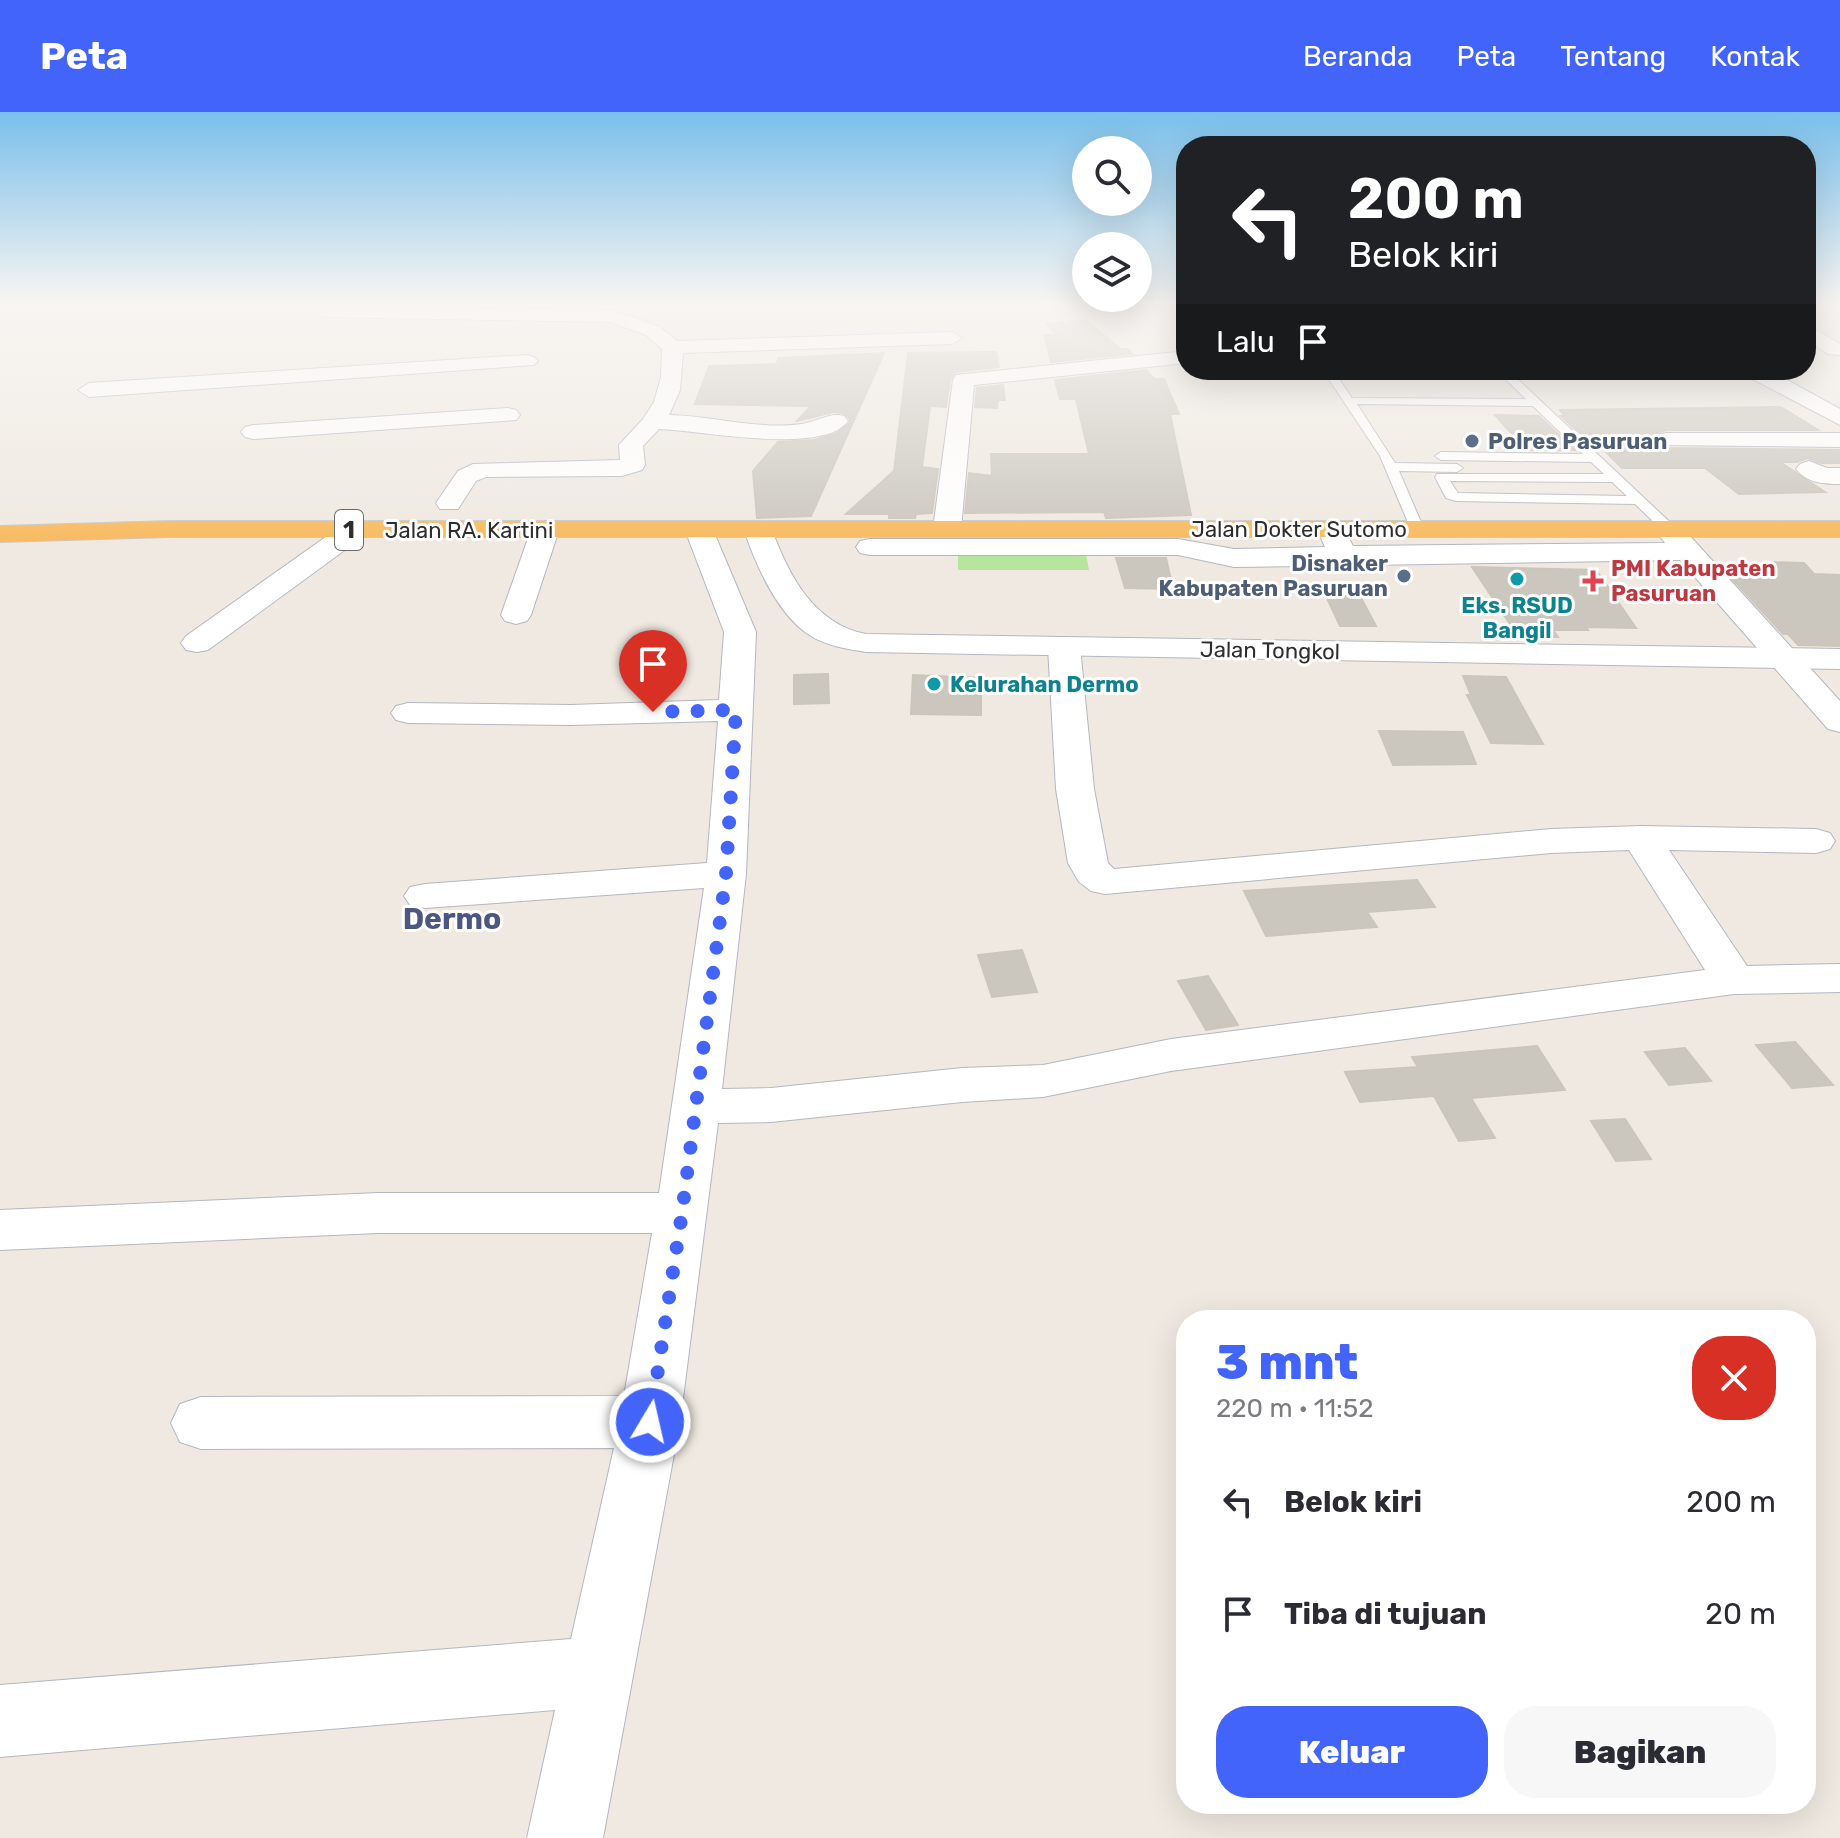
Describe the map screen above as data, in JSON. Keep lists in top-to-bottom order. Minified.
{"streets":{"highway":["Jalan Dokter Sutomo","1","Jalan RA. Kartini"],"street":["Jalan Tongkol"]},"crossings":[["Jalan Dokter Sutomo","Jalan Tongkol"]],"districts":["Dermo"],"places":{"other":["Polres Pasuruan","Disnaker Kabupaten Pasuruan","Eks. RSUD Bangil","Kelurahan Dermo"],"health":["PMI Kabupaten Pasuruan"]},"page":{"header":"Peta","nav":["Beranda","Peta","Tentang","Kontak"],"turn":["200 m","Belok kiri"],"then":"Lalu","heading":["3 mnt","220 m · 11:52"],"list":[{"name":"Belok kiri","value":"200 m"},{"name":"Tiba di tujuan","value":"20 m"}],"buttons":["Keluar","Bagikan"]}}
